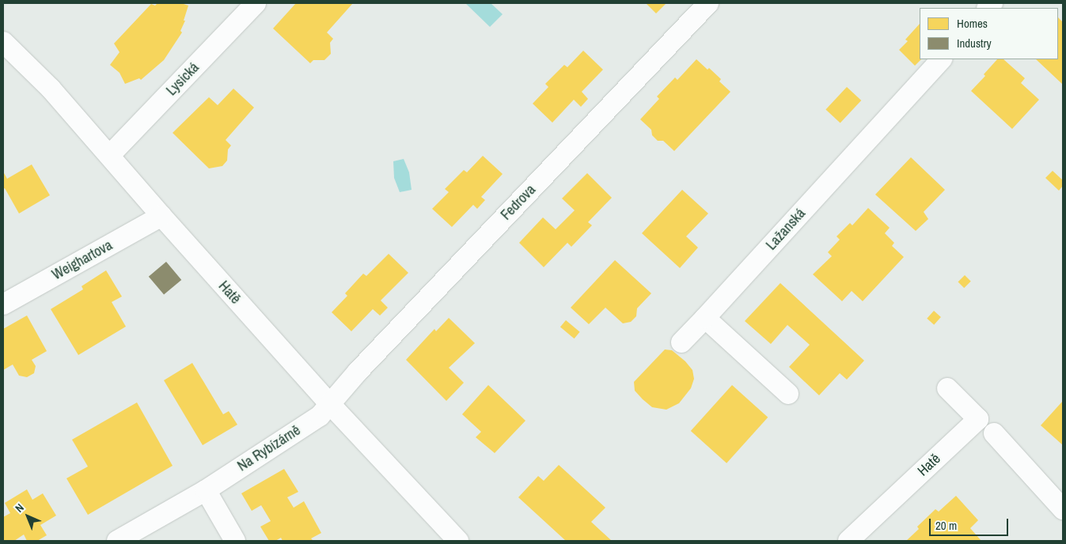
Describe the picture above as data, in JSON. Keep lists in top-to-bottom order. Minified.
{"streets":{"street":["Lysická","Fedrova","Lažanská","Weighartova","Hatě","Na Rybízárně"]},"crossings":[["Lysická","Hatě"],["Fedrova","Hatě"],["Fedrova","Na Rybízárně"],["Weighartova","Hatě"],["Hatě","Na Rybízárně"]],"legend":["Homes","Industry"],"scale_bar":"20 m","north":"top left"}
